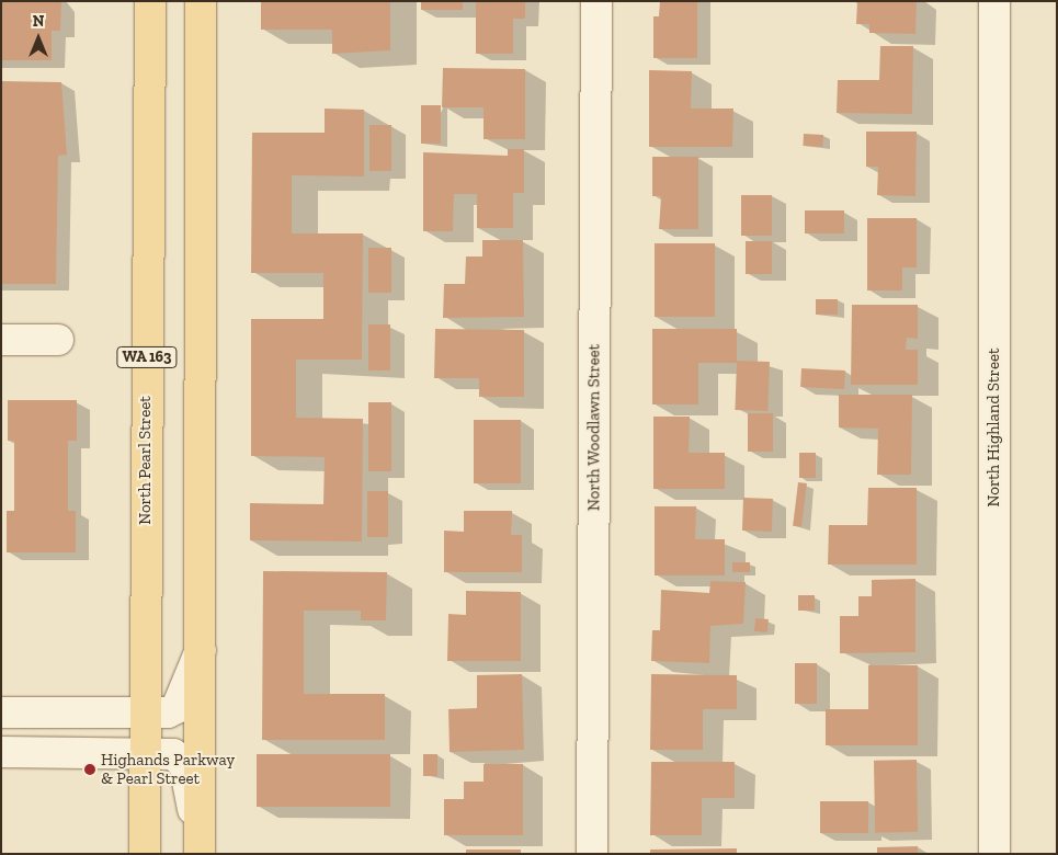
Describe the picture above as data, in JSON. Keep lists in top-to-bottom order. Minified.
{"streets":{"main road":["WA 163","North Pearl Street"],"street":["North Woodlawn Street","North Highland Street"]},"places":["Highands Parkway & Pearl Street"],"north":"top"}
